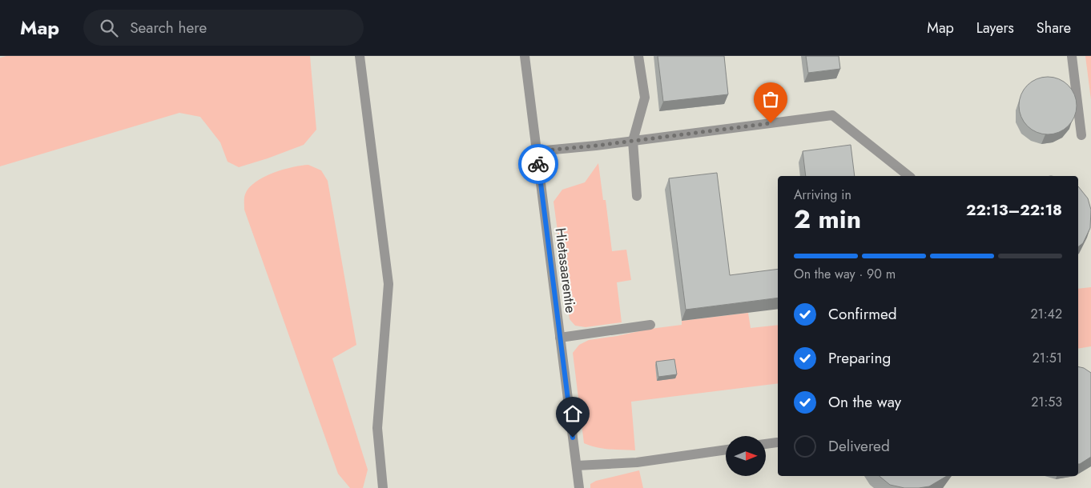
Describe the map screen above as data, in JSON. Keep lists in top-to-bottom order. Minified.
{"streets":{"street":["Hietasaarentie"]},"north":"right","page":{"header":"Map","search":"Search here","nav":["Map","Layers","Share"],"heading":["2 min","Arriving in","22:13–22:18"],"bar":"On the way · 90 m","list":[["Confirmed","21:42"],["Preparing","21:51"],["On the way","21:53"],"Delivered"]}}
